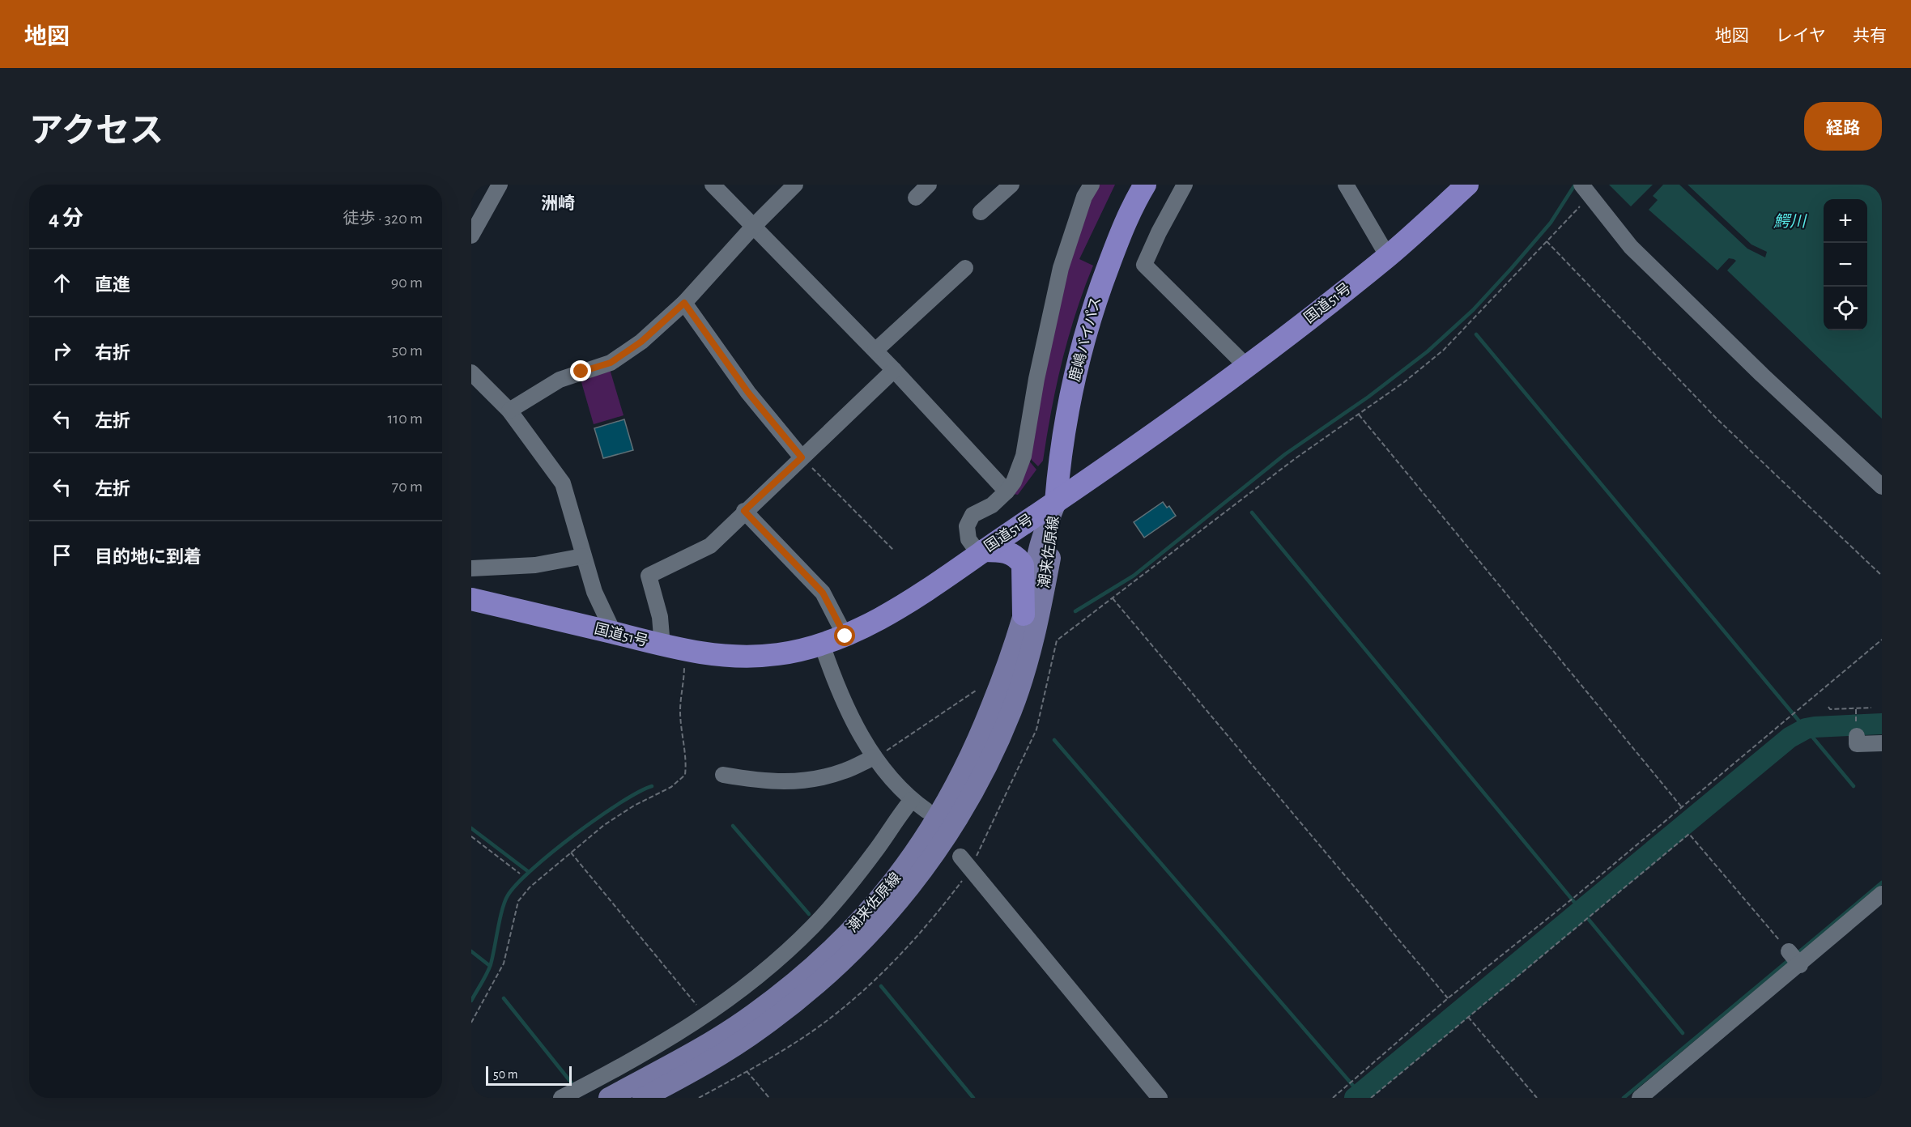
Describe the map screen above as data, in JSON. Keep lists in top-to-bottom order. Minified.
{"streets":{"highway":["国道51号","鹿嶋バイパス"],"main road":["潮来佐原線"]},"crossings":[["国道51号","鹿嶋バイパス"],["国道51号","潮来佐原線"],["鹿嶋バイパス","潮来佐原線"]],"districts":["洲崎"],"water":["鰐川"],"scale_bar":"50 m","page":{"header":"地図","nav":["地図","レイヤ","共有"],"title":"アクセス","buttons":"経路","heading":["4 分","徒歩 · 320 m"],"map_buttons":["+","−"],"list":[["直進","90 m"],["右折","50 m"],["左折","110 m"],["左折","70 m"],"目的地に到着"],"scale":"50 m"}}
